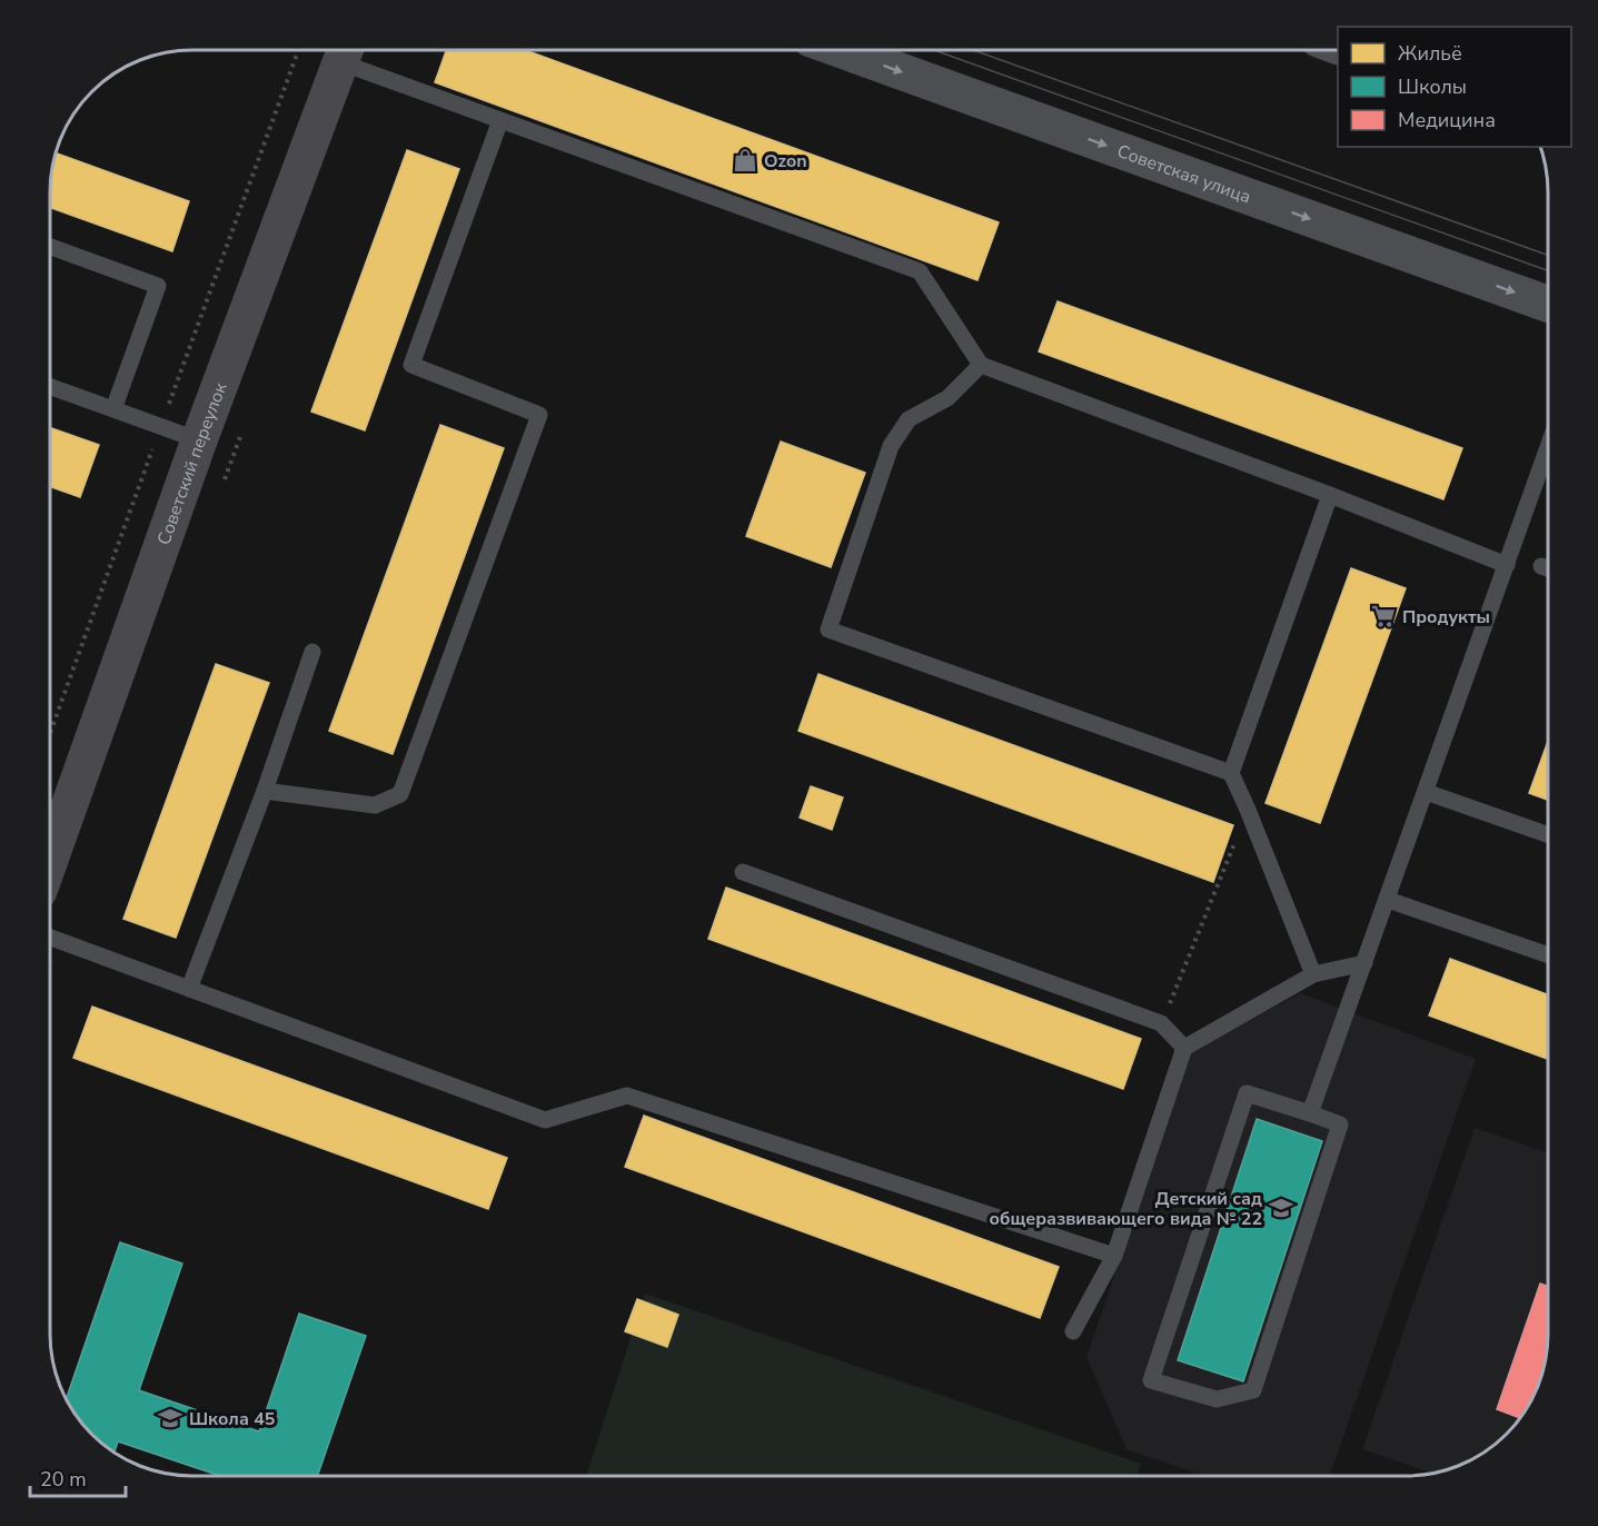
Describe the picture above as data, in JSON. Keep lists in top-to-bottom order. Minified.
{"streets":{"main road":["Советская улица"],"street":["Советский переулок"]},"one_way":["Советская улица"],"places":{"shop":["Ozon"],"supermarket":["Продукты"],"school or university":["Детский сад общеразвивающего вида № 22","Школа 45"]},"legend":["Жильё","Школы","Медицина"],"scale_bar":"20 m"}
